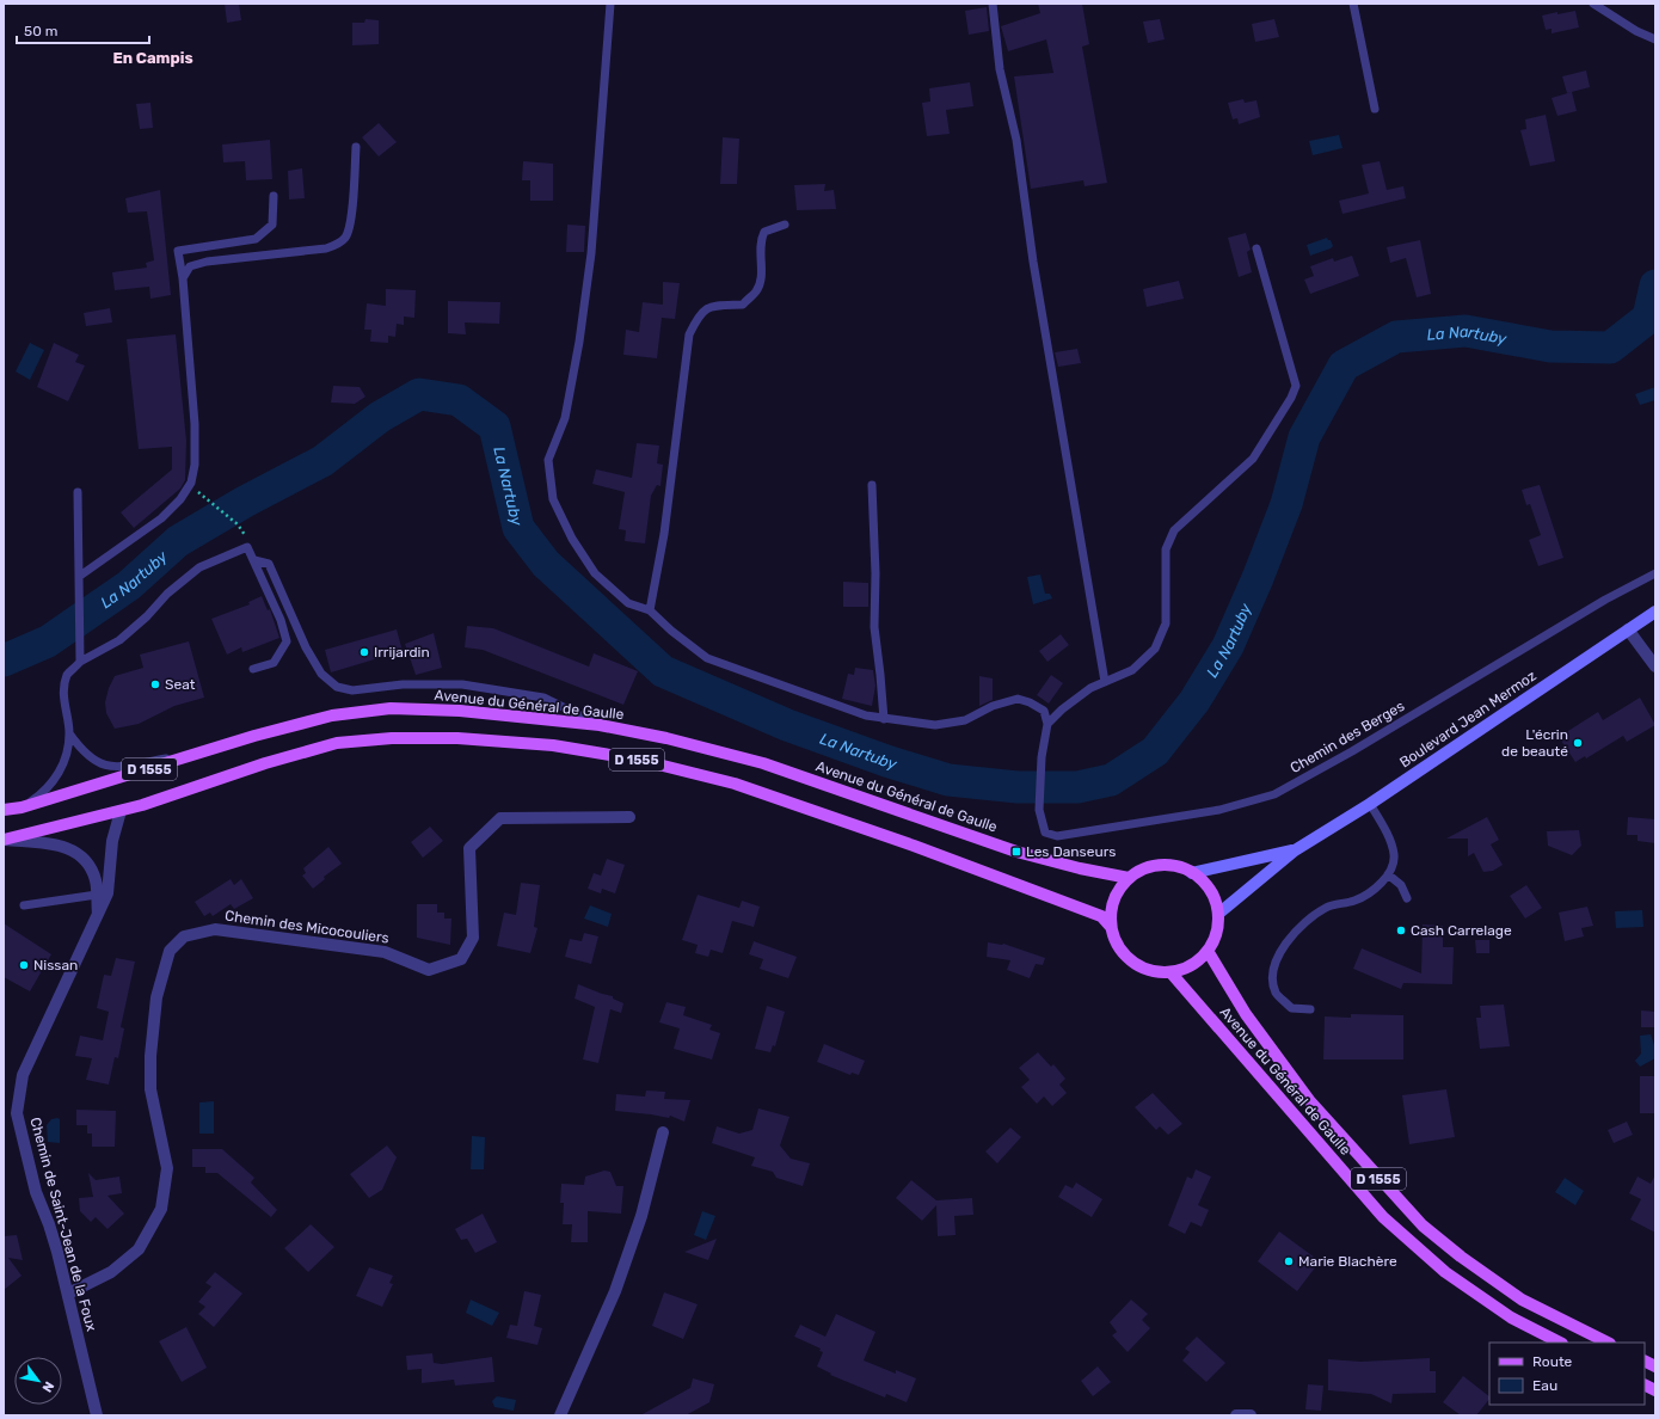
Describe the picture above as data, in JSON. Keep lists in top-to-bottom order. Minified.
{"streets":{"main road":["Avenue du Général de Gaulle","Boulevard Jean Mermoz","D 1555"],"street":["Chemin des Micocouliers","Chemin de Saint-Jean de la Foux"],"lane":["Chemin des Berges"]},"crossings":[["Avenue du Général de Gaulle","Boulevard Jean Mermoz"],["Avenue du Général de Gaulle","D 1555"],["Boulevard Jean Mermoz","D 1555"],["D 1555","Chemin de Saint-Jean de la Foux"],["Chemin des Micocouliers","Chemin de Saint-Jean de la Foux"]],"districts":["En Campis"],"water":["La Nartuby"],"places":{"other":["Irrijardin","Seat","L'écrin de beauté","Cash Carrelage","Nissan","Marie Blachère"],"transit":["Les Danseurs"]},"legend":["Route","Eau"],"scale_bar":"50 m","north":"bottom right"}
